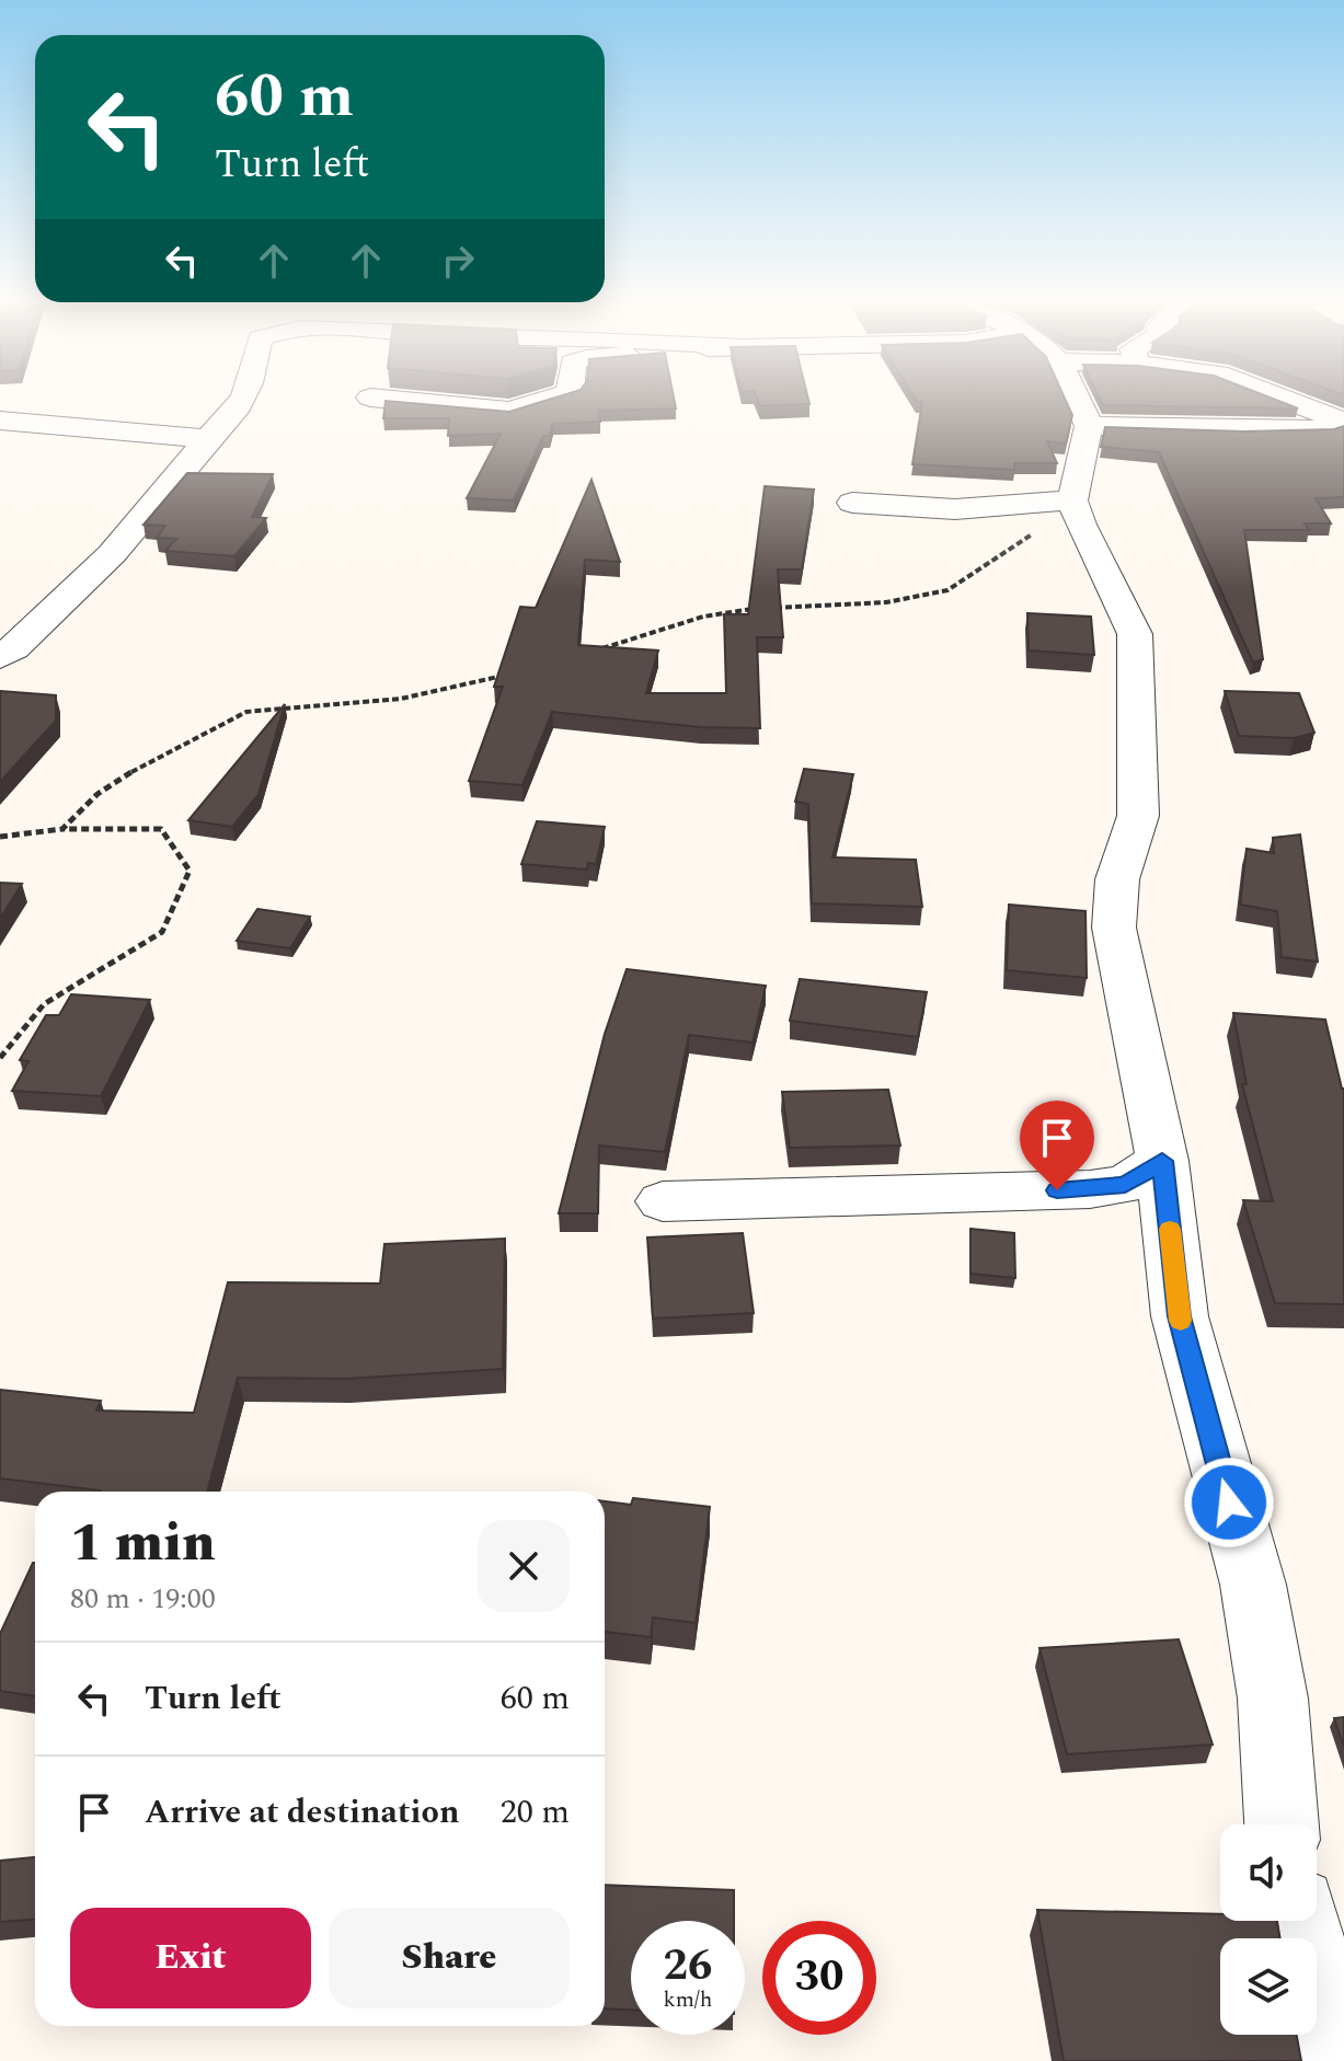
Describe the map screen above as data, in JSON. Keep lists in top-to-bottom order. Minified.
{"page":{"turn":["60 m","Turn left"],"heading":["1 min","80 m · 19:00"],"list":[{"name":"Turn left","value":"60 m"},{"name":"Arrive at destination","value":"20 m"}],"buttons":["Exit","Share"],"speed":"26 km/h","limit":"30"}}
